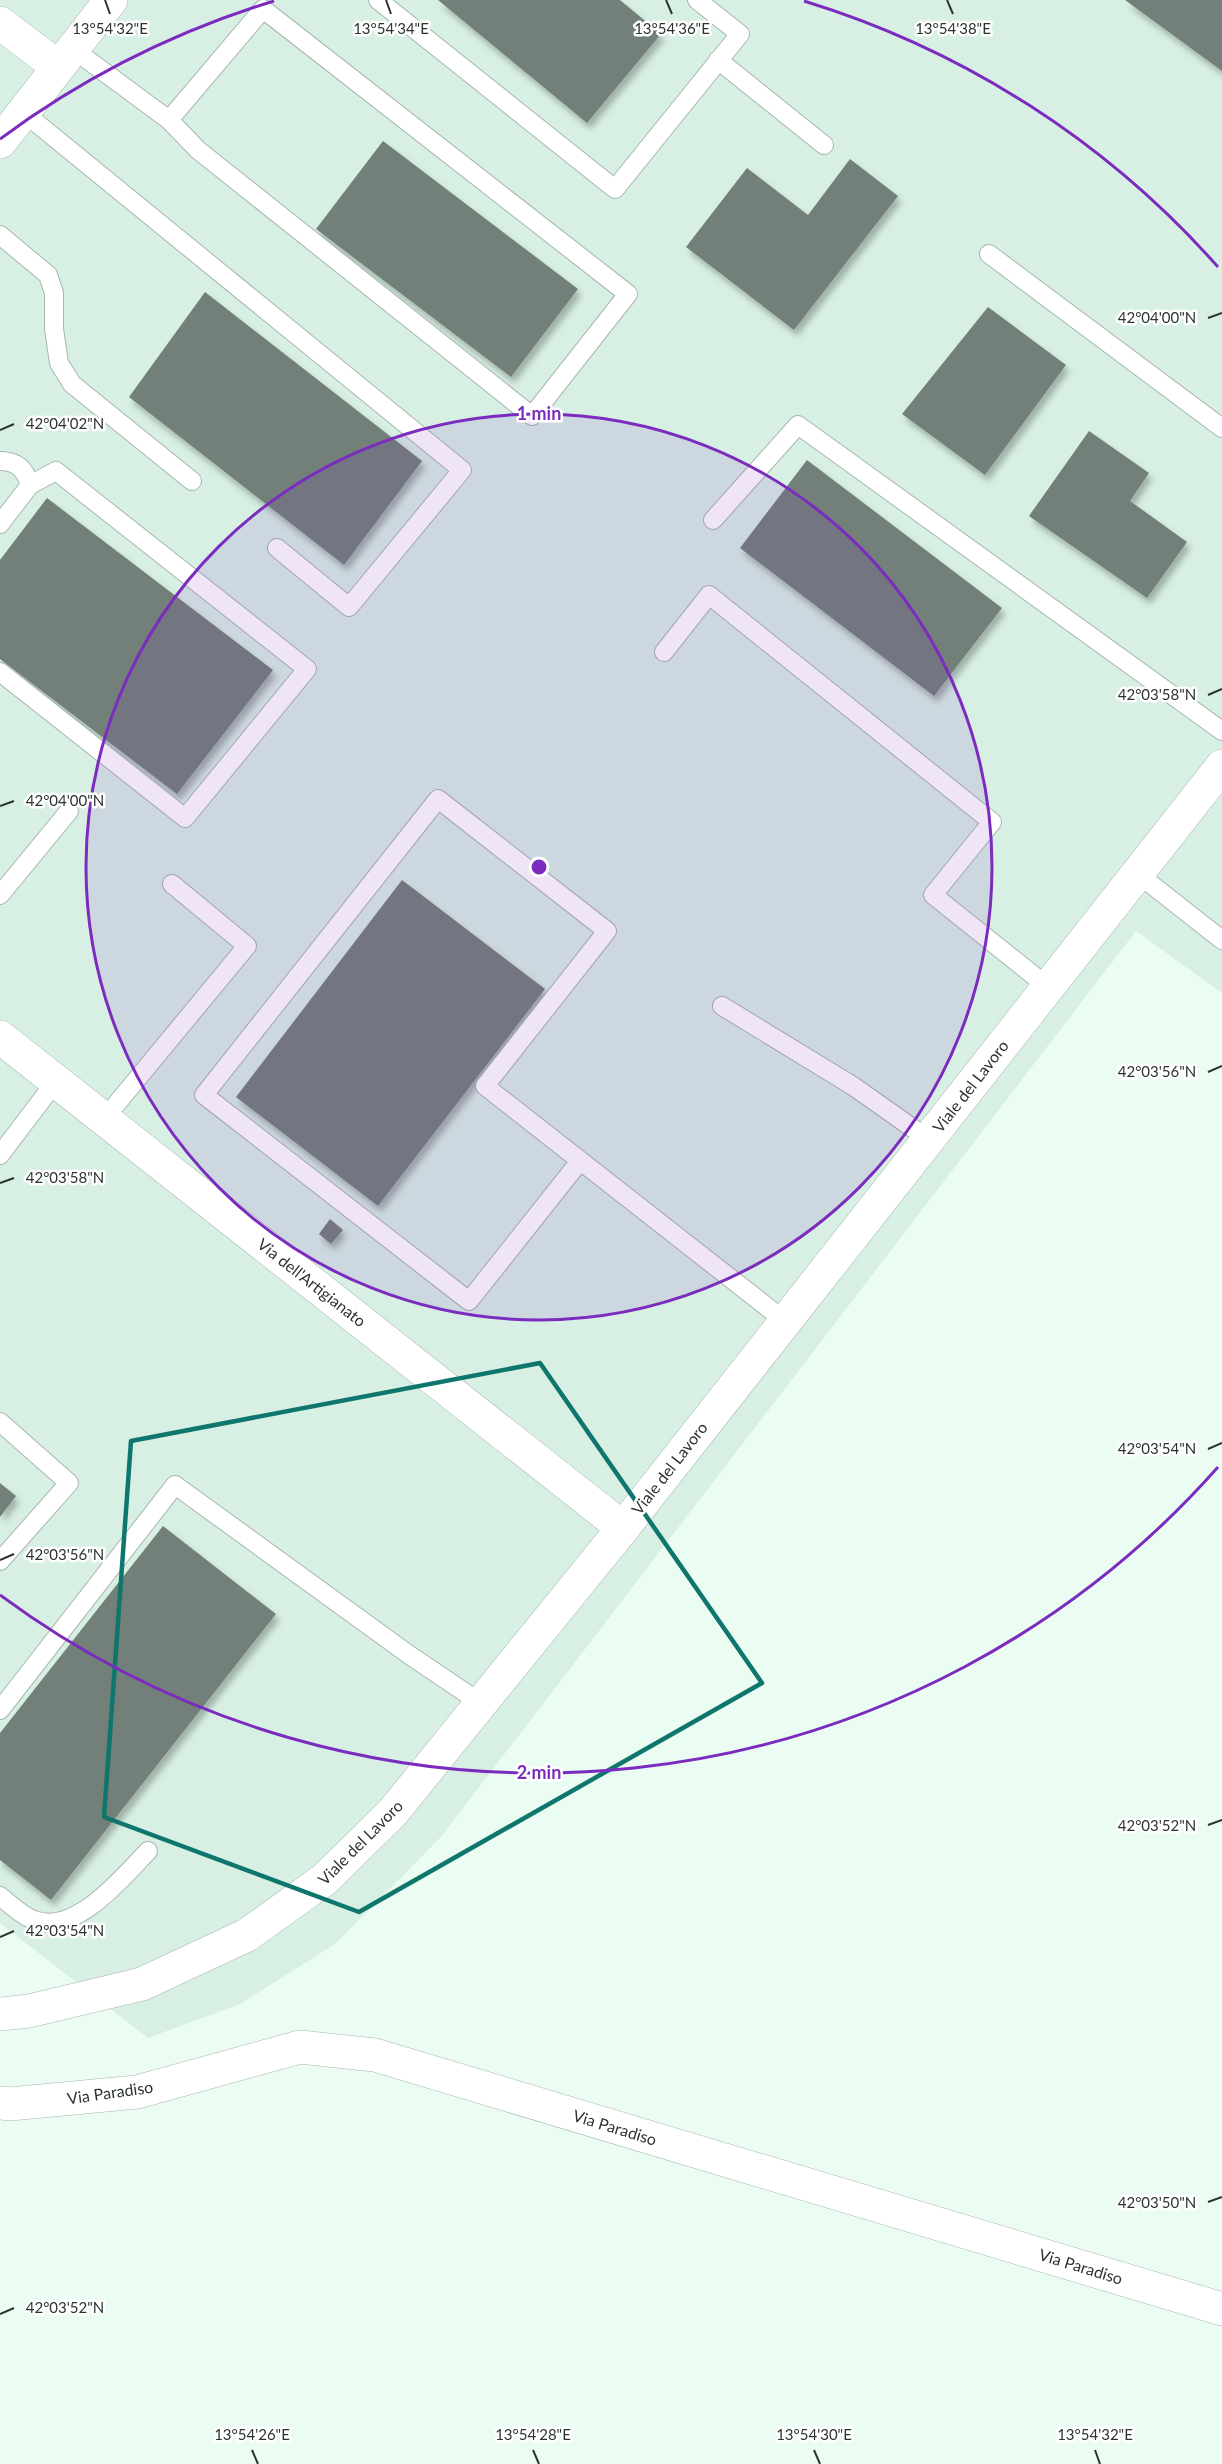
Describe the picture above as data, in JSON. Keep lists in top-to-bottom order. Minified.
{"streets":{"street":["Viale del Lavoro","Via dell'Artigianato","Via Paradiso"]},"crossings":[["Viale del Lavoro","Via dell'Artigianato"]],"coordinates":["13°54'32\"E","13°54'34\"E","13°54'36\"E","13°54'38\"E","42°04'00\"N","42°04'02\"N","42°03'58\"N","42°03'56\"N","42°03'54\"N","42°03'52\"N","42°03'50\"N","13°54'26\"E","13°54'28\"E","13°54'30\"E"],"rings":["1 min","2 min"]}
